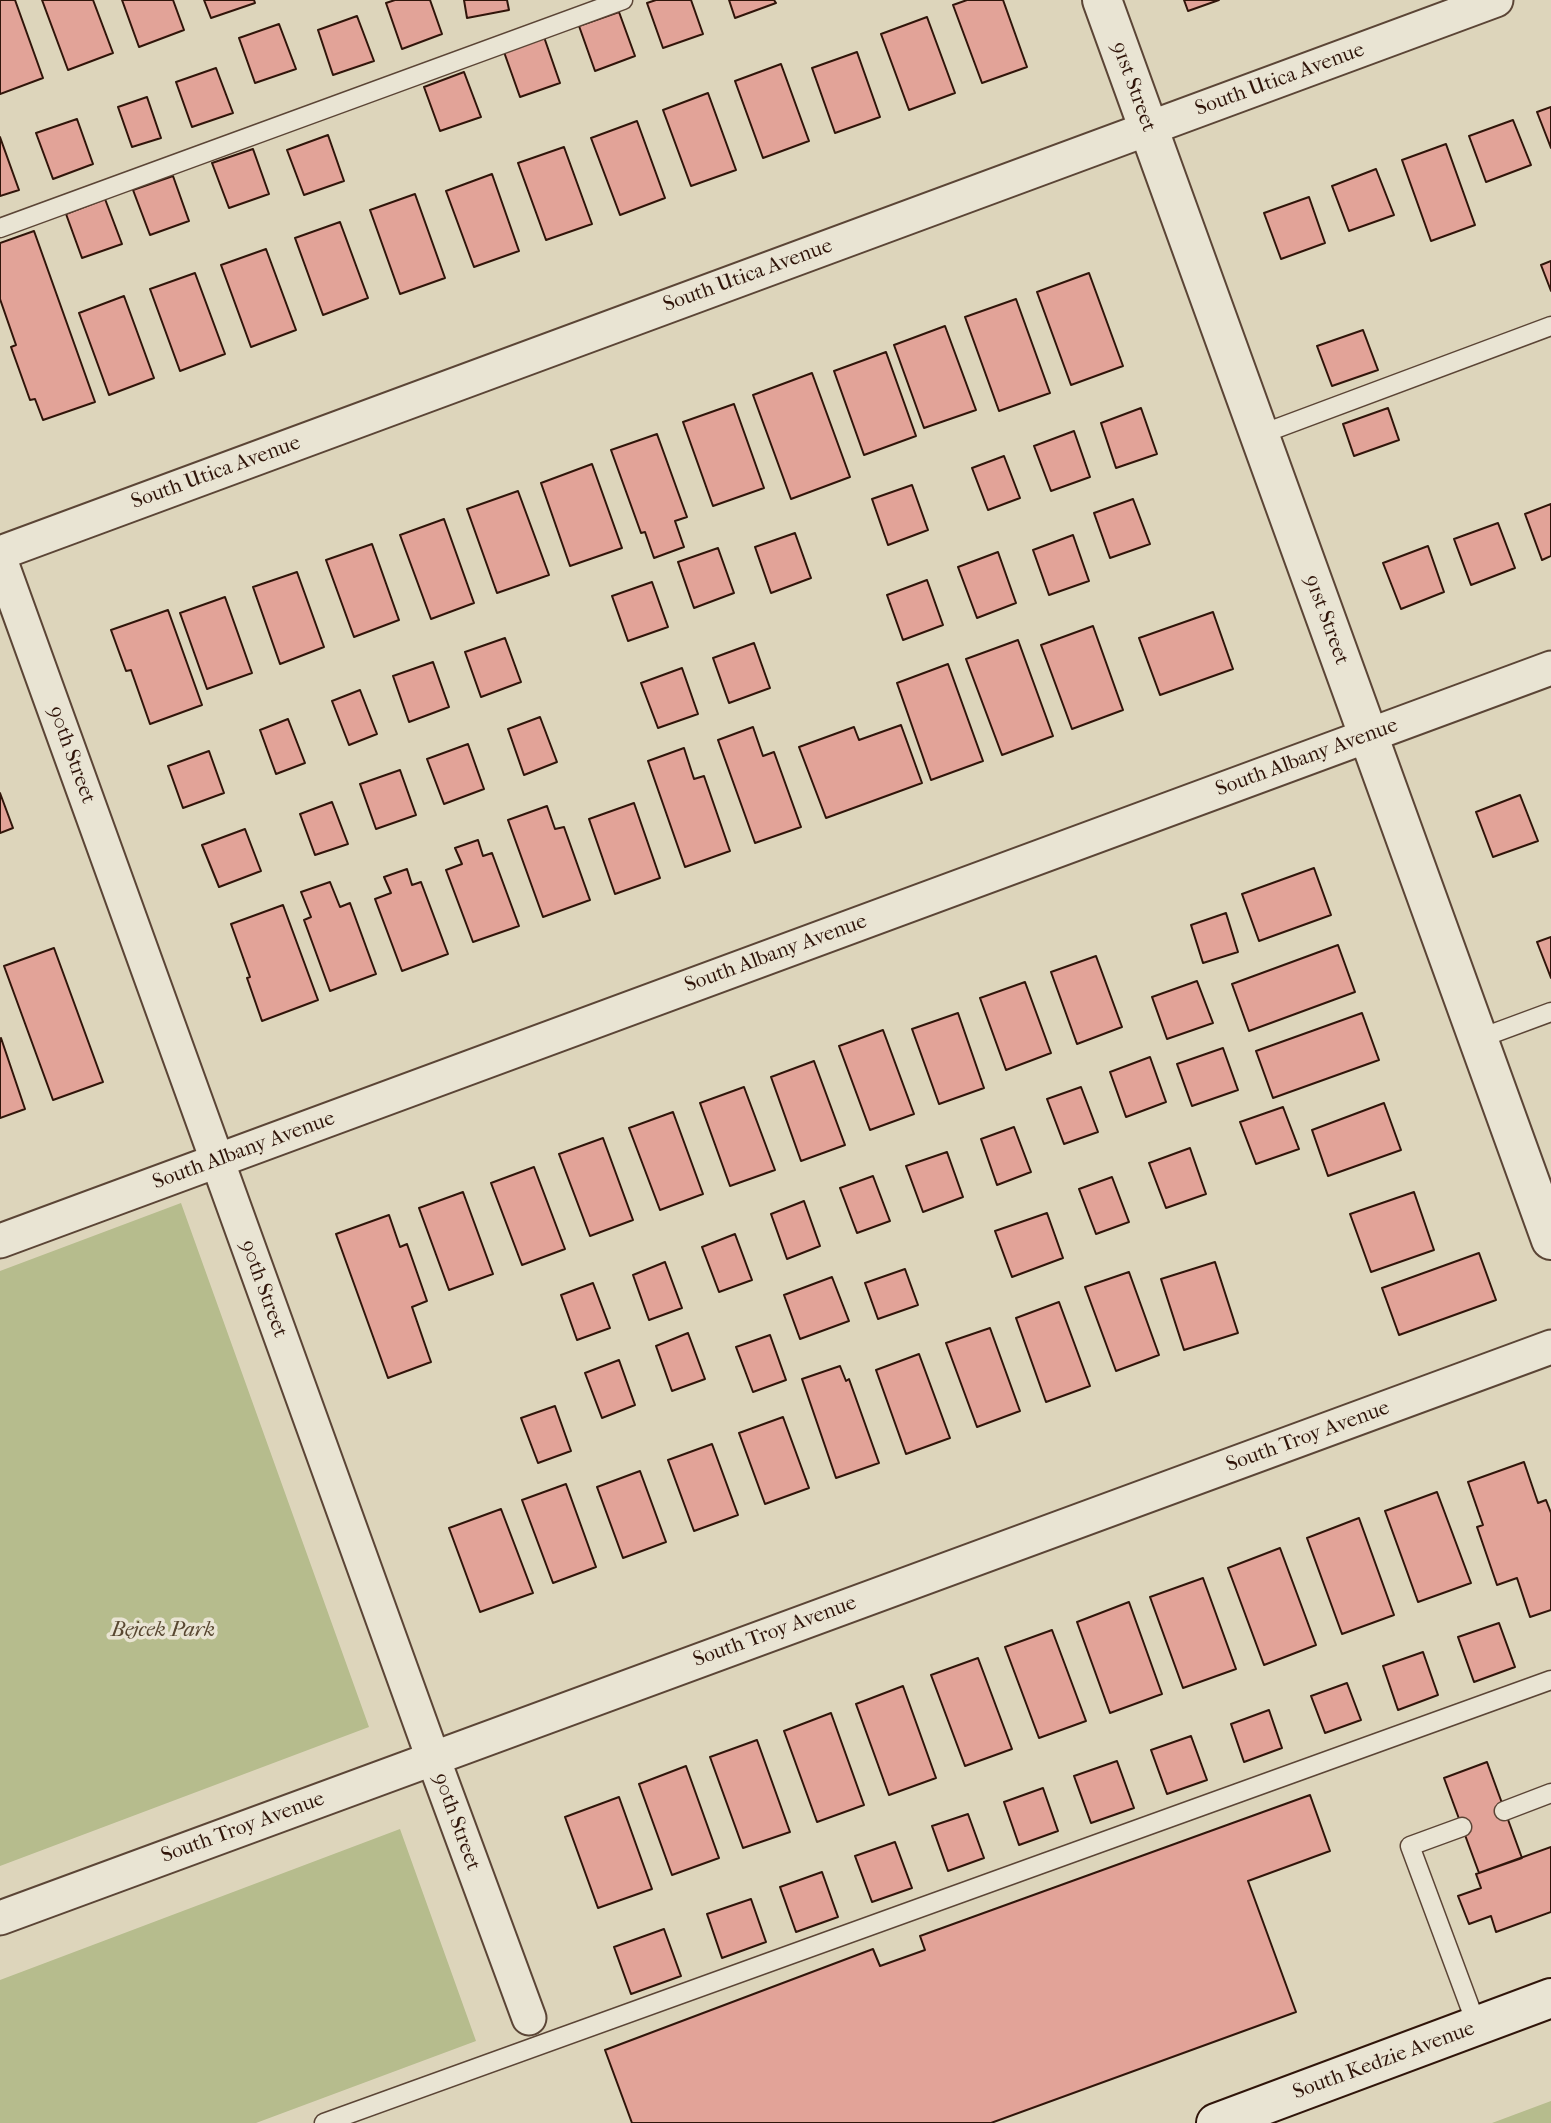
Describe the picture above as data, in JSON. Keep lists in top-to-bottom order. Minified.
{"streets":{"street":["South Utica Avenue","91st Street","90th Street","South Albany Avenue","South Troy Avenue","South Kedzie Avenue"]},"crossings":[["South Utica Avenue","91st Street"],["91st Street","South Albany Avenue"],["90th Street","South Albany Avenue"],["90th Street","South Troy Avenue"]],"parks":["Bejcek Park"]}
